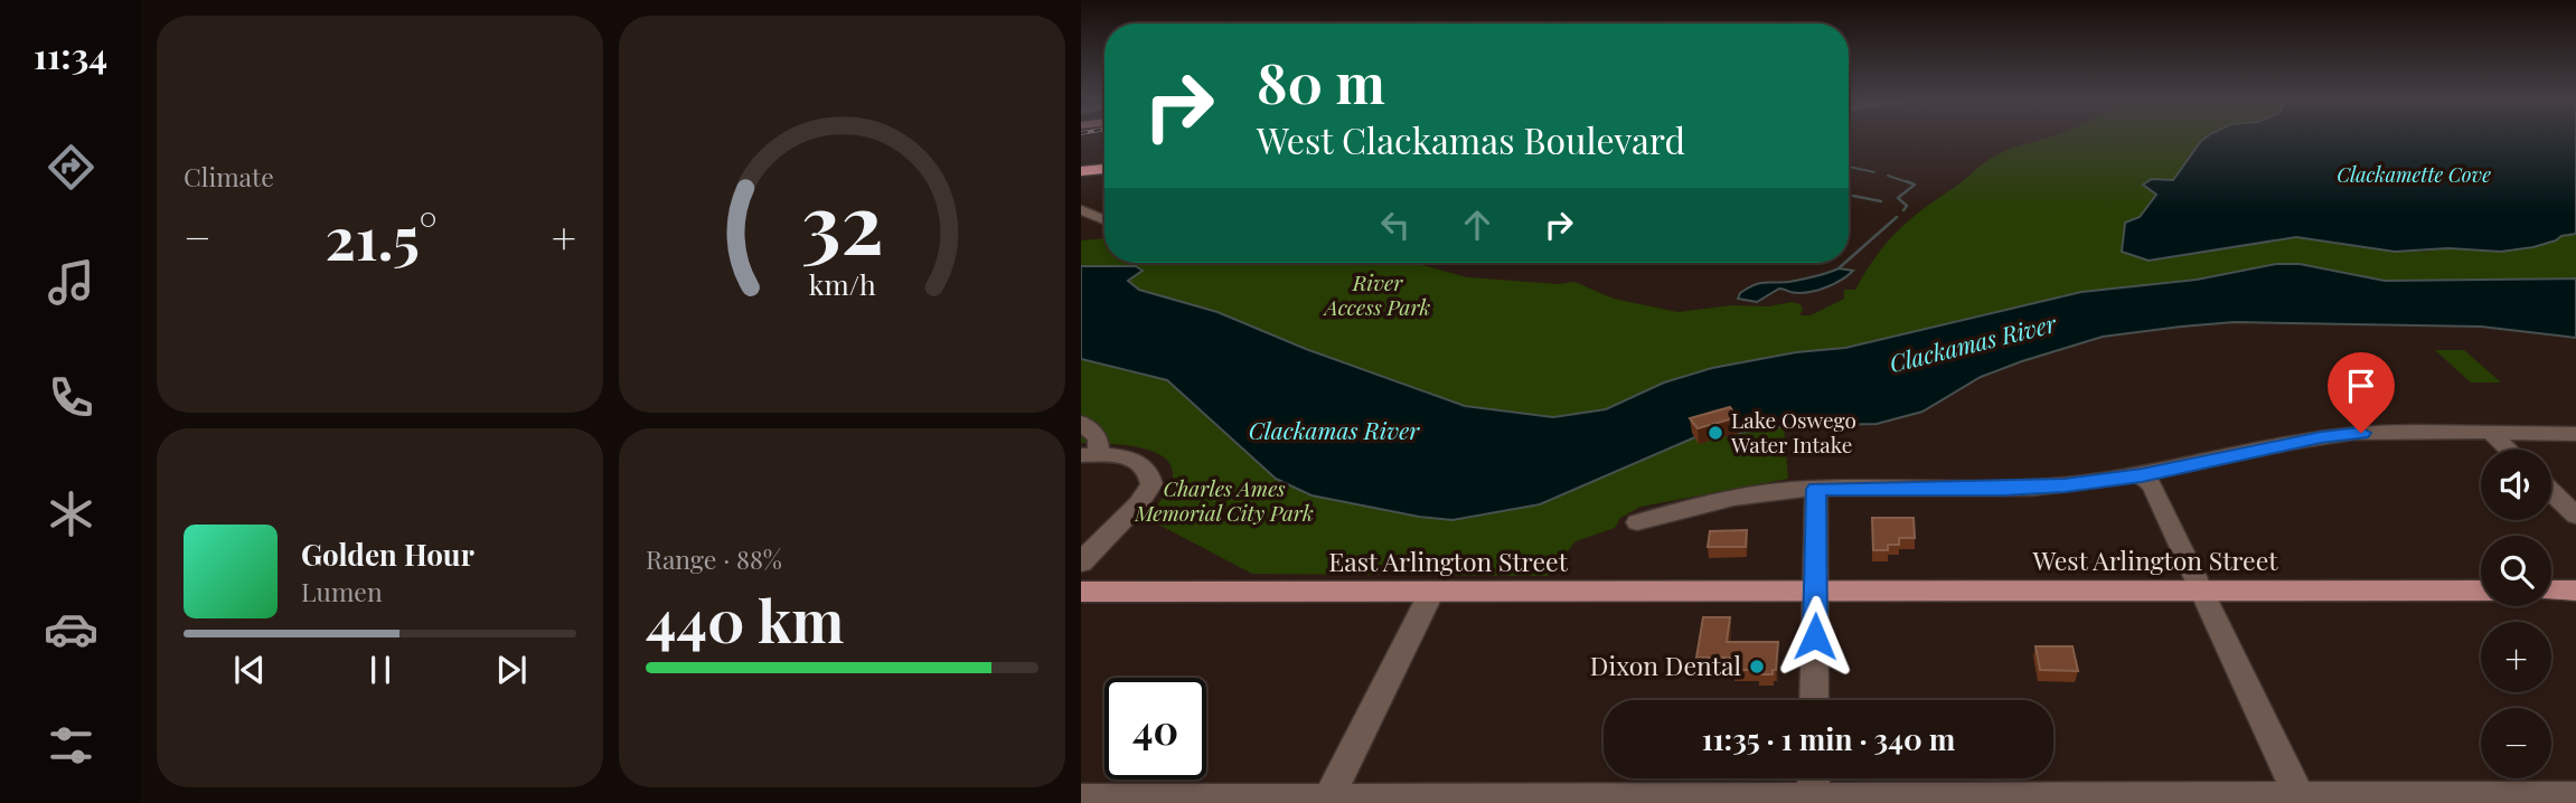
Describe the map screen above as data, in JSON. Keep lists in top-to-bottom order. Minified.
{"streets":{"main road":["West Arlington Street","East Arlington Street"]},"crossings":[["West Arlington Street","East Arlington Street"]],"water":["Clackamette Cove","Clackamas River"],"parks":["River Access Park","Charles Ames Memorial City Park"],"places":["Lake Oswego Water Intake","Dixon Dental"],"page":{"tabs":"11:34","tile":["Climate",["Range · 88%","440 km"]],"turn":["80 m","West Clackamas Boulevard"],"heat":["−","21.5°","+"],"map_buttons":["+","−"],"song":["Golden Hour","Lumen"],"limit":"40","trip":"11:35 · 1 min · 340 m","gauge":["32","km/h"]}}
